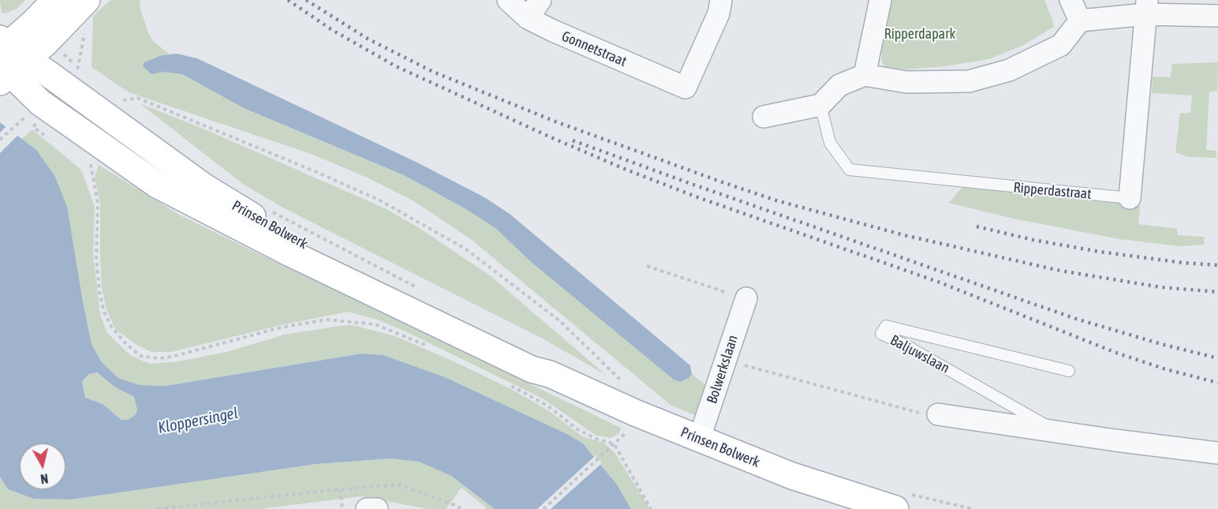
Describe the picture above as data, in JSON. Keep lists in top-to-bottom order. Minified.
{"streets":{"main road":["Prinsen Bolwerk"],"street":["Gonnetstraat","Ripperdastraat","Baljuwslaan","Bolwerkslaan"]},"crossings":[["Prinsen Bolwerk","Bolwerkslaan"]],"water":["Kloppersingel"],"parks":["Ripperdapark"],"north":"bottom"}
